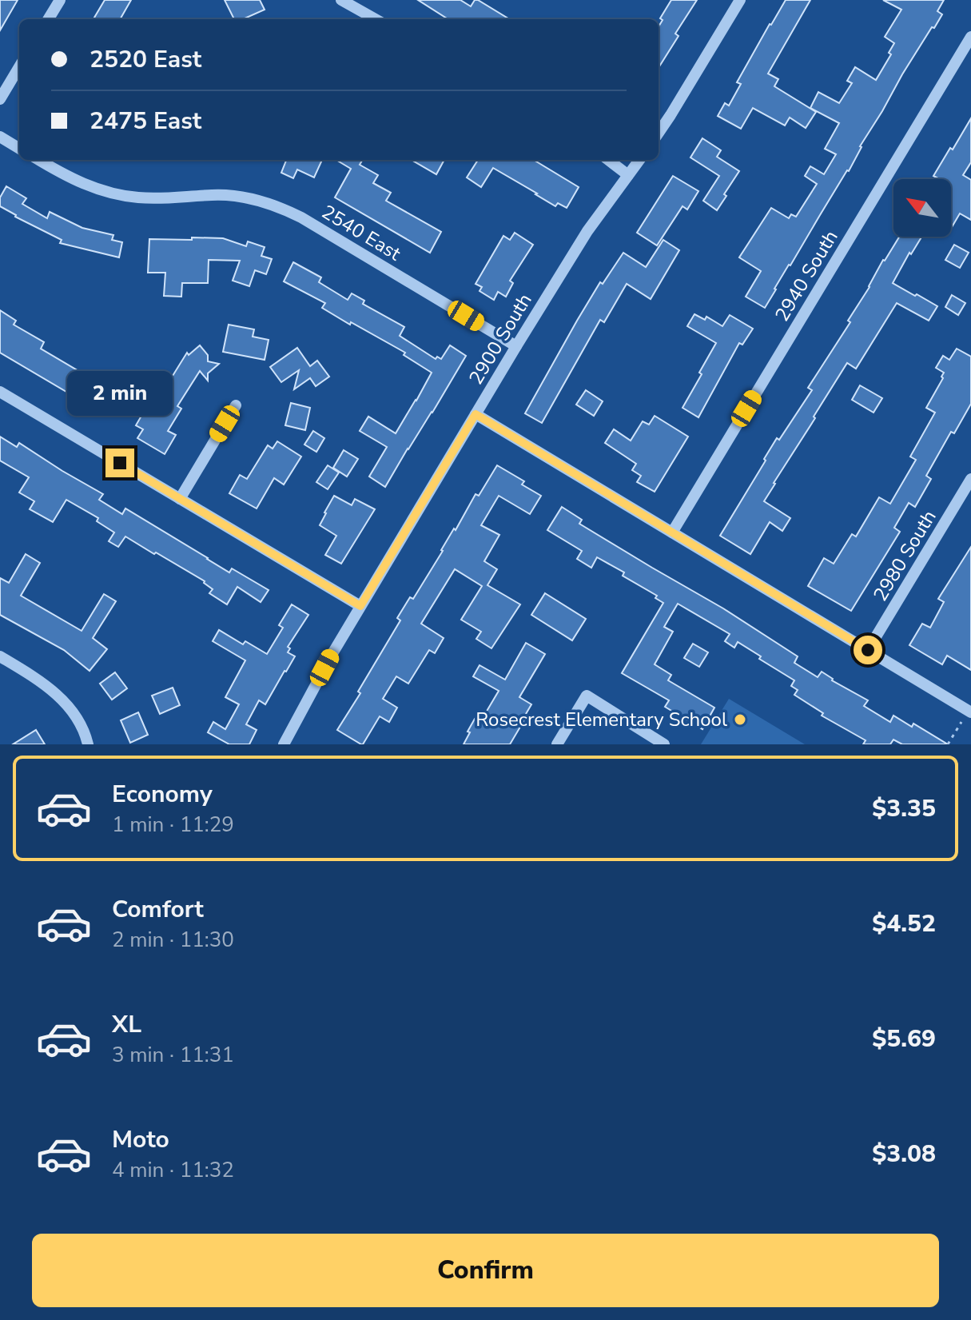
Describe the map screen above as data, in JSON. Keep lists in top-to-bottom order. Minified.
{"streets":{"street":["2540 East","2940 South","2900 South","2980 South"]},"crossings":[["2540 East","2900 South"]],"places":["Rosecrest Elementary School"],"north":"top left","page":{"banner":["2520 East","2475 East"],"bubble":"2 min","list":[{"name":"Economy","note":"1 min · 11:29","value":"$3.35"},{"name":"Comfort","note":"2 min · 11:30","value":"$4.52"},{"name":"XL","note":"3 min · 11:31","value":"$5.69"},{"name":"Moto","note":"4 min · 11:32","value":"$3.08"}],"buttons":"Confirm"}}
